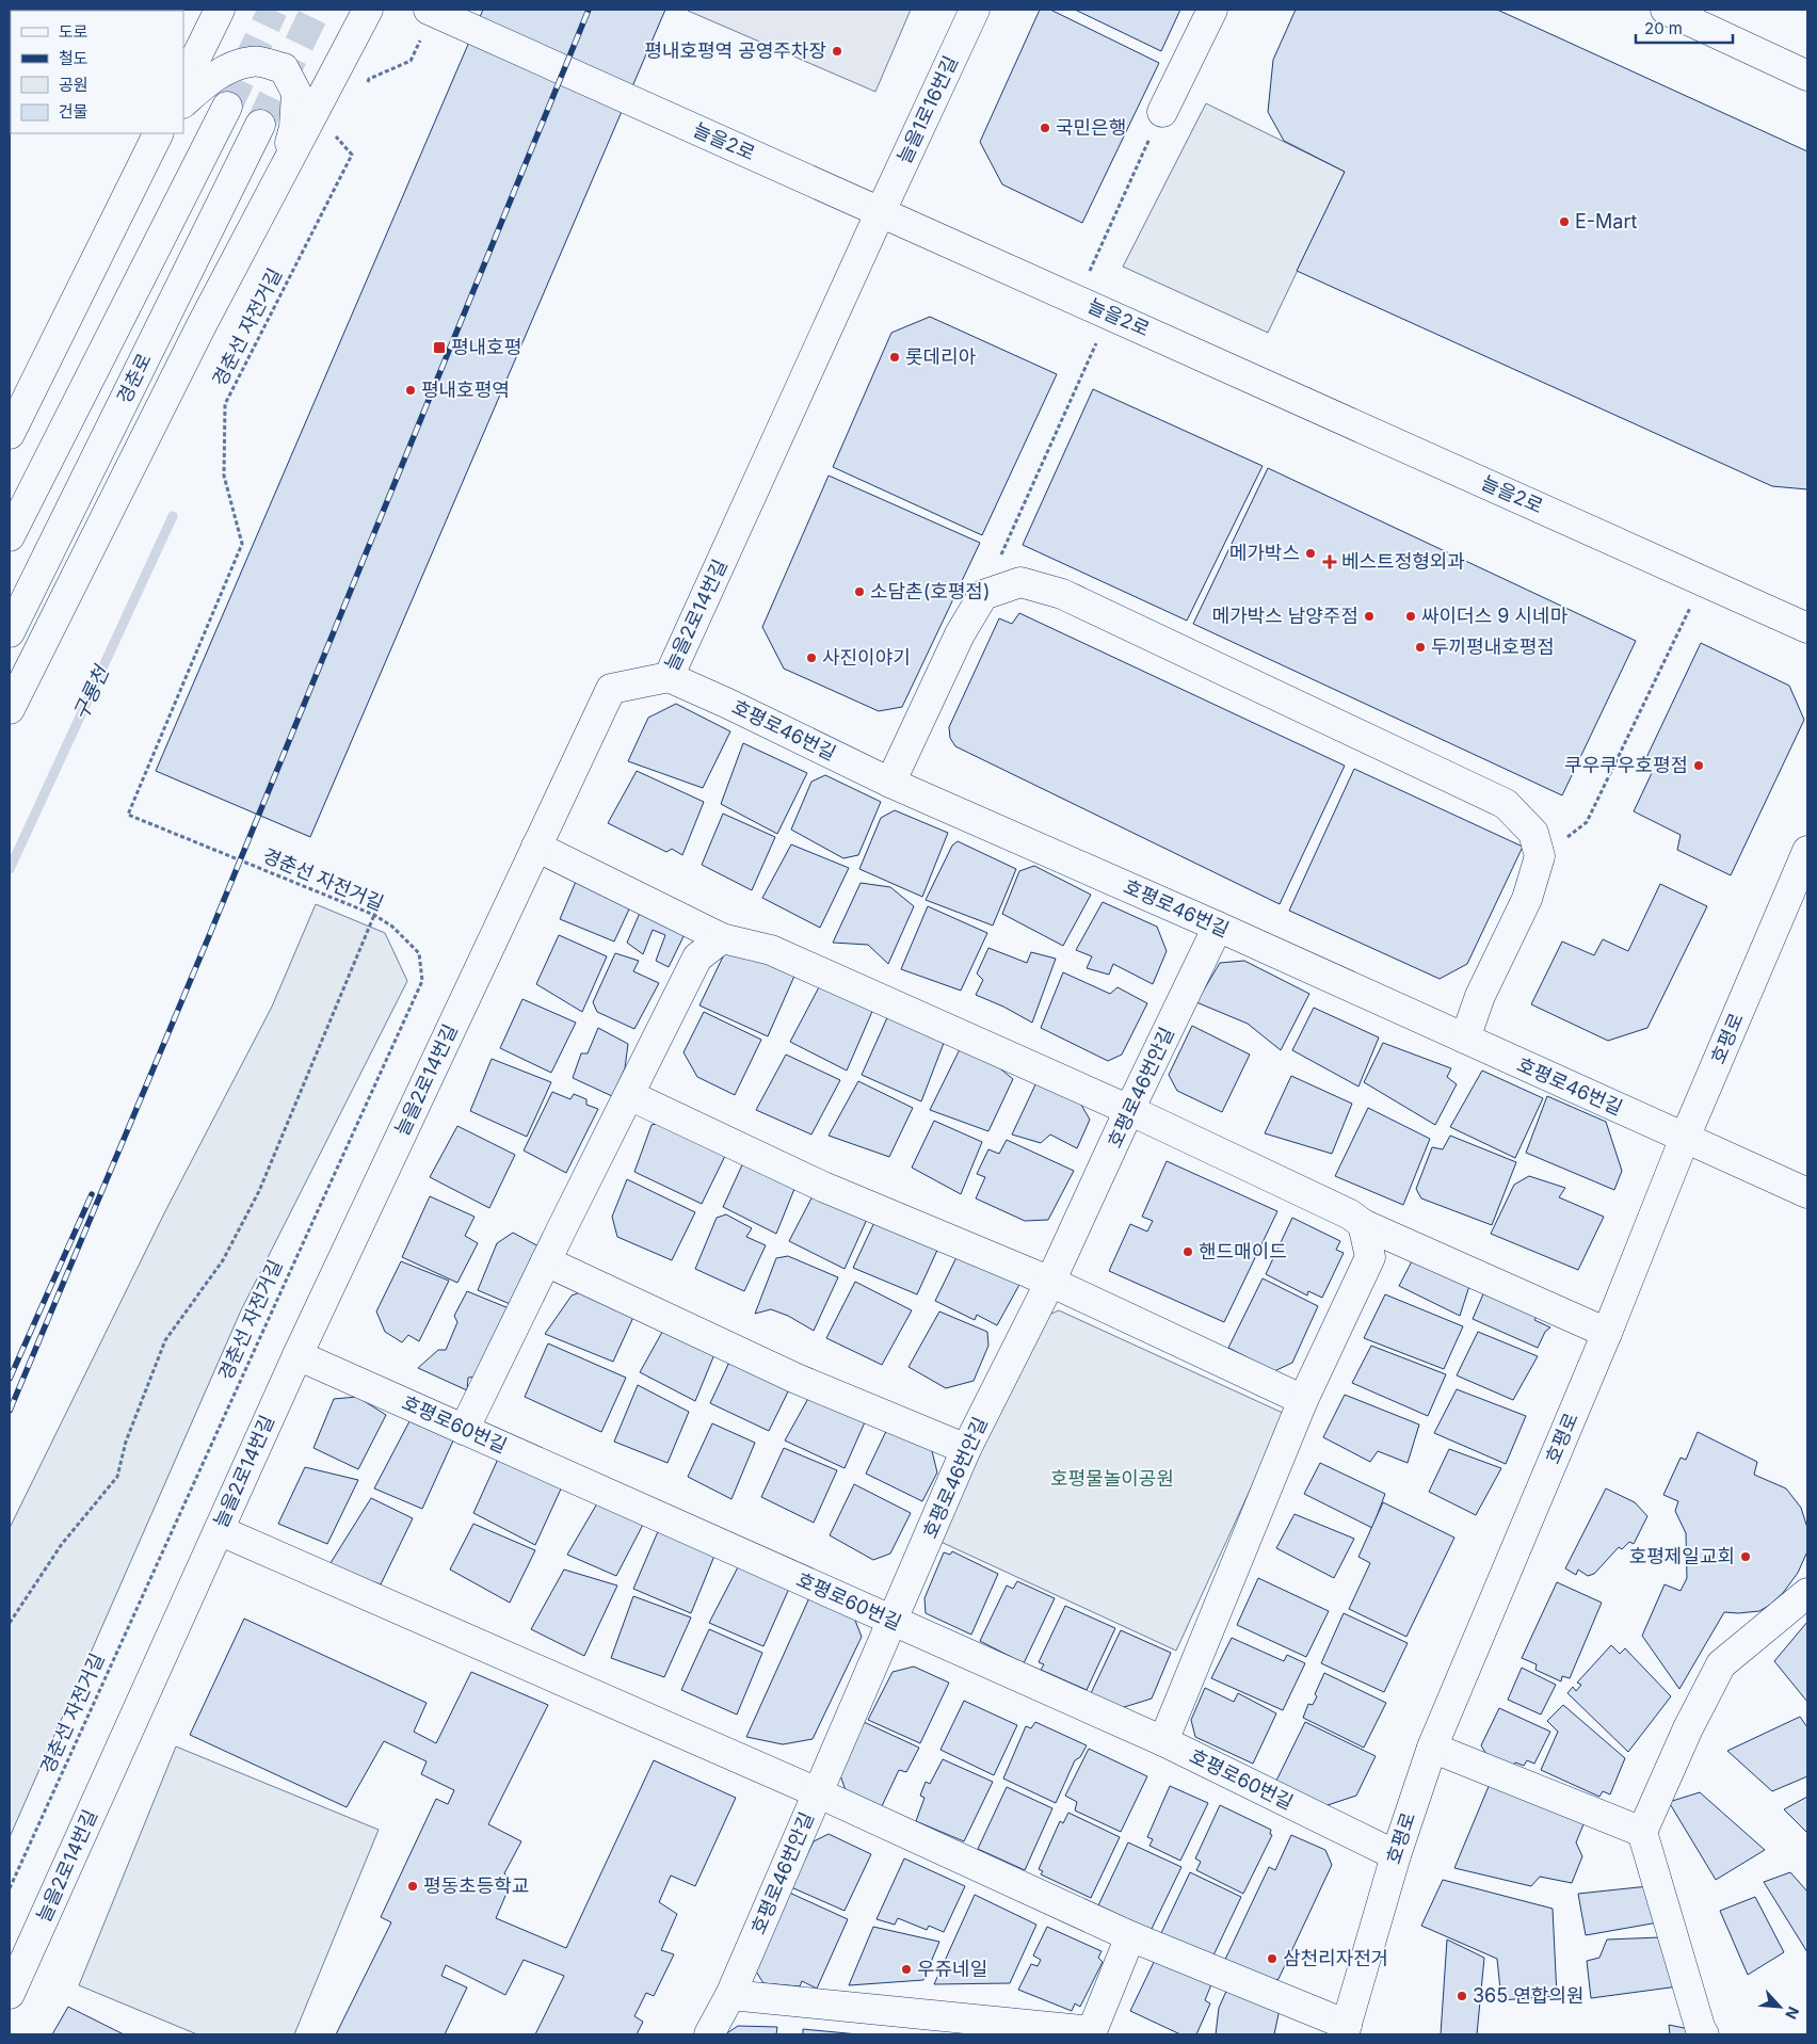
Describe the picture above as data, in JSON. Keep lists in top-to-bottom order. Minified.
{"streets":{"street":["늘을1로16번길","늘을2로","경춘로","늘을2로14번길","호평로46번길","호평로","호평로46번안길","호평로60번길"],"path":["경춘선 자전거길"]},"crossings":[["늘을1로16번길","늘을2로"],["늘을1로16번길","늘을2로14번길"],["늘을2로","늘을2로14번길"],["늘을2로14번길","호평로46번길"],["늘을2로14번길","호평로60번길"],["호평로46번길","호평로"],["호평로46번길","호평로46번안길"],["호평로","호평로60번길"],["호평로46번안길","호평로60번길"]],"water":["구룡천"],"parks":["호평물놀이공원"],"places":{"other":["평내호평역 공영주차장","국민은행","E-Mart","롯데리아","평내호평역","메가박스","소담촌(호평점)","메가박스 남양주점","싸이더스 9 시네마","두끼평내호평점","사진이야기","쿠우쿠우호평점","핸드매이드","호평제일교회","평동초등학교","삼천리자전거","우쥬네일","365 연합의원"],"transit":["평내호평"],"health":["베스트정형외과"]},"legend":["도로","철도","공원","건물"],"scale_bar":"20 m","north":"bottom right"}
